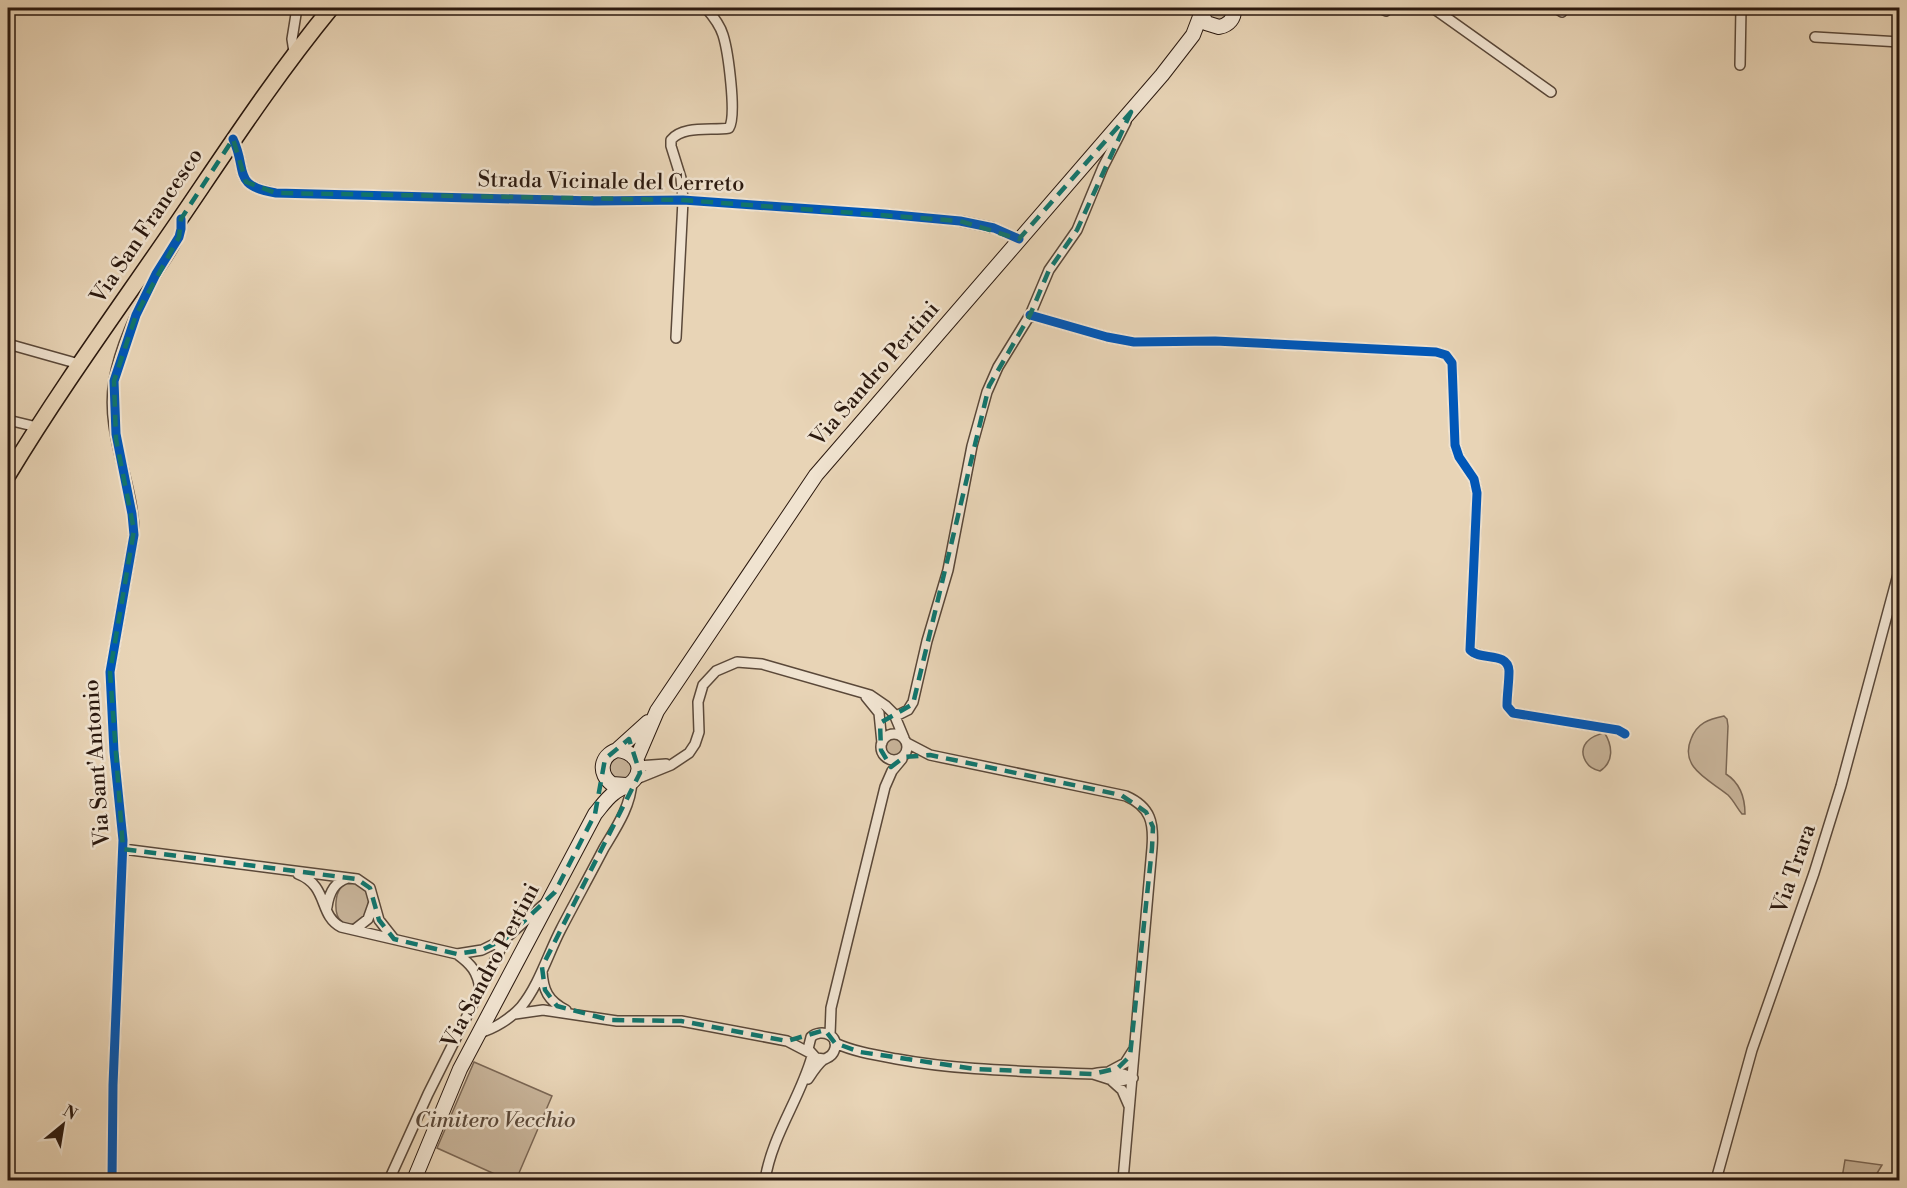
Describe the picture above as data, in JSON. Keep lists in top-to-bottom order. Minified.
{"streets":{"main road":["Via San Francesco","Via Sandro Pertini"],"street":["Strada Vicinale del Cerreto","Via Sant'Antonio","Via Trara"]},"crossings":[["Strada Vicinale del Cerreto","Via San Francesco"],["Strada Vicinale del Cerreto","Via Sandro Pertini"],["Via San Francesco","Via Sant'Antonio"]],"parks":["Cimitero Vecchio"],"north":"top right"}
